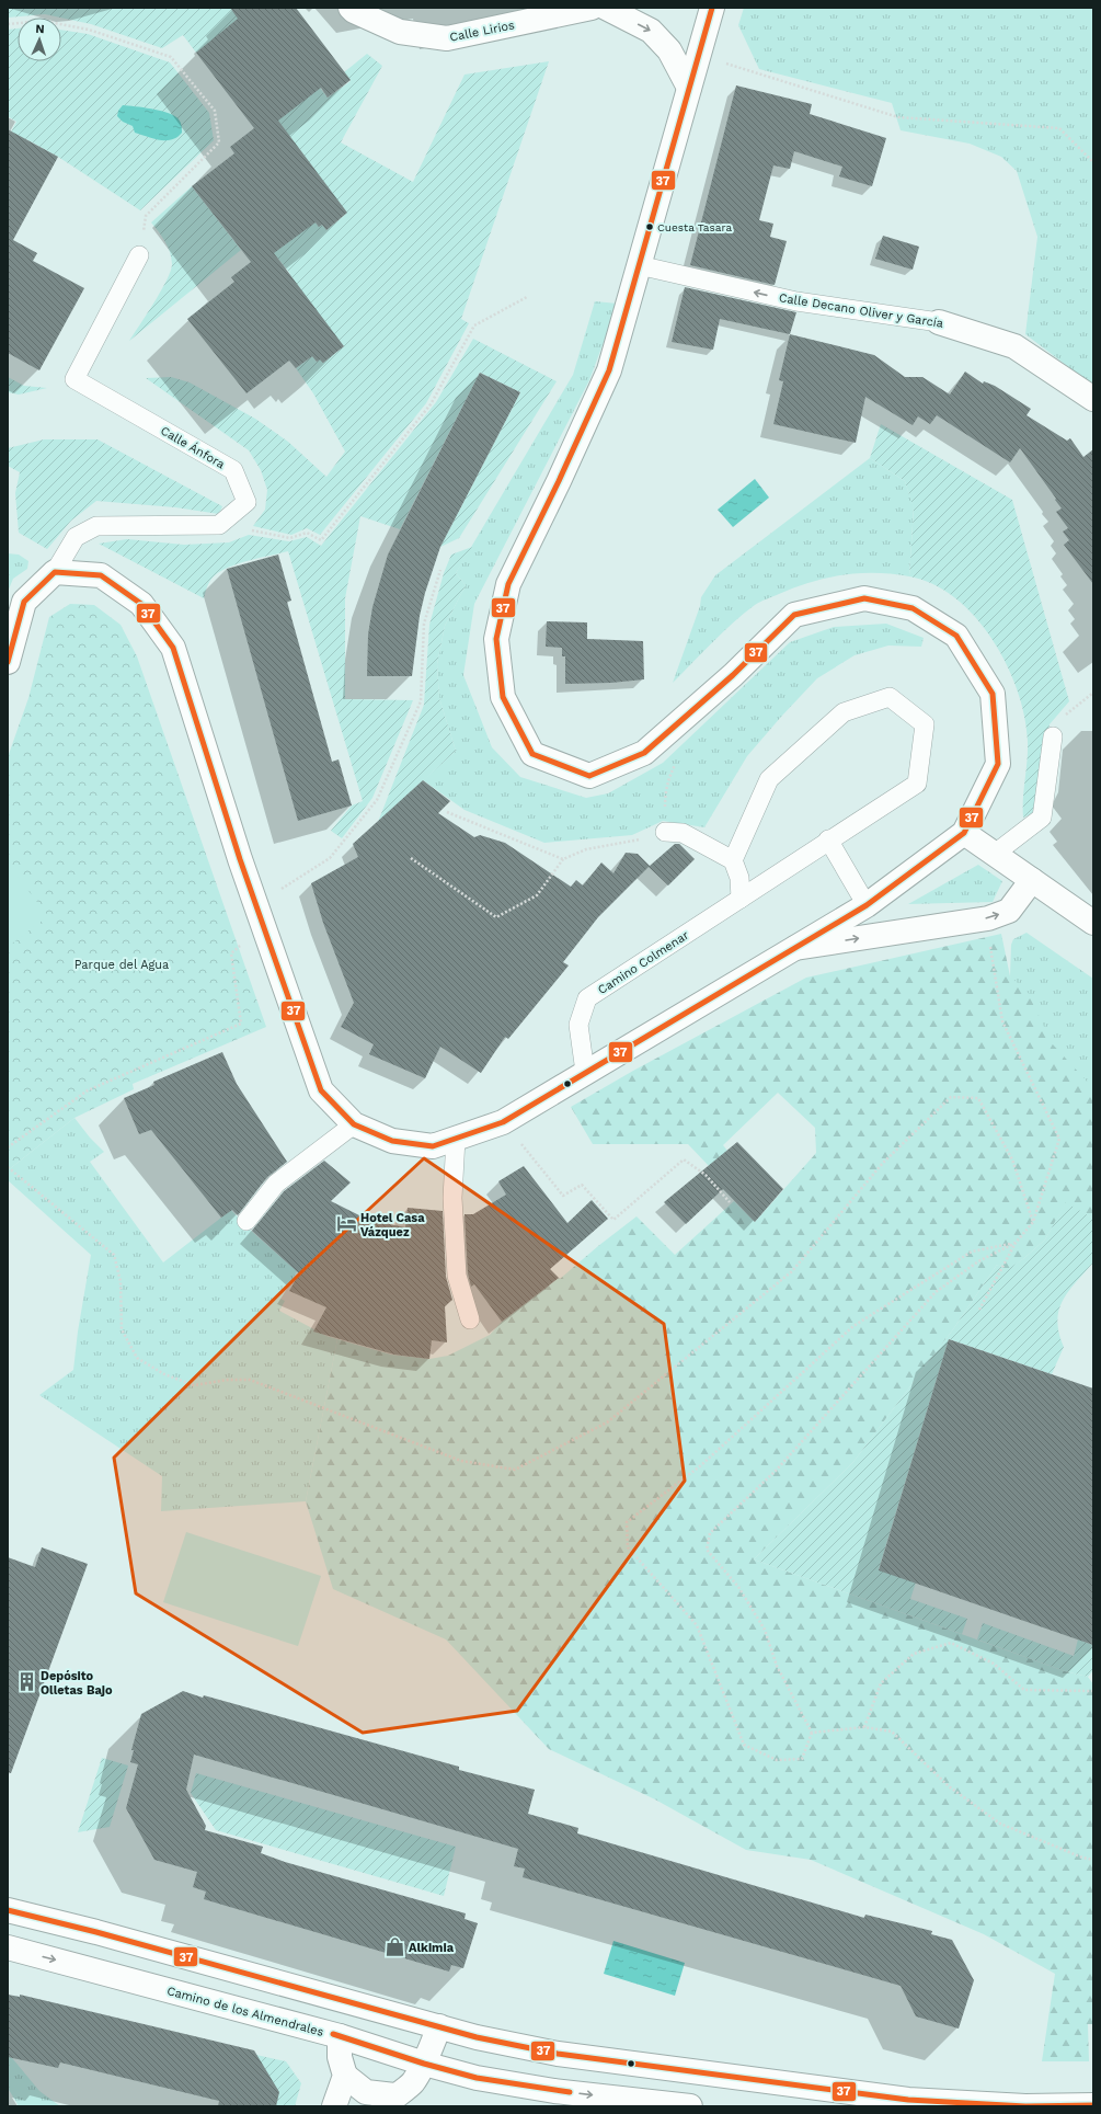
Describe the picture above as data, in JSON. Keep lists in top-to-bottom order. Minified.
{"streets":{"main road":["Calle Lirios","Calle Decano Oliver y García","Camino de los Almendrales"],"lane":["Calle Ánfora","Camino Colmenar"]},"one_way":["Calle Decano Oliver y García"],"parks":["Parque del Agua"],"places":{"other":["Cuesta Tasara"],"hotel":["Hotel Casa Vázquez"],"building":["Depósito Olletas Bajo"],"shop":["Alkimia"]},"lines":["transit line 37"],"north":"top"}
